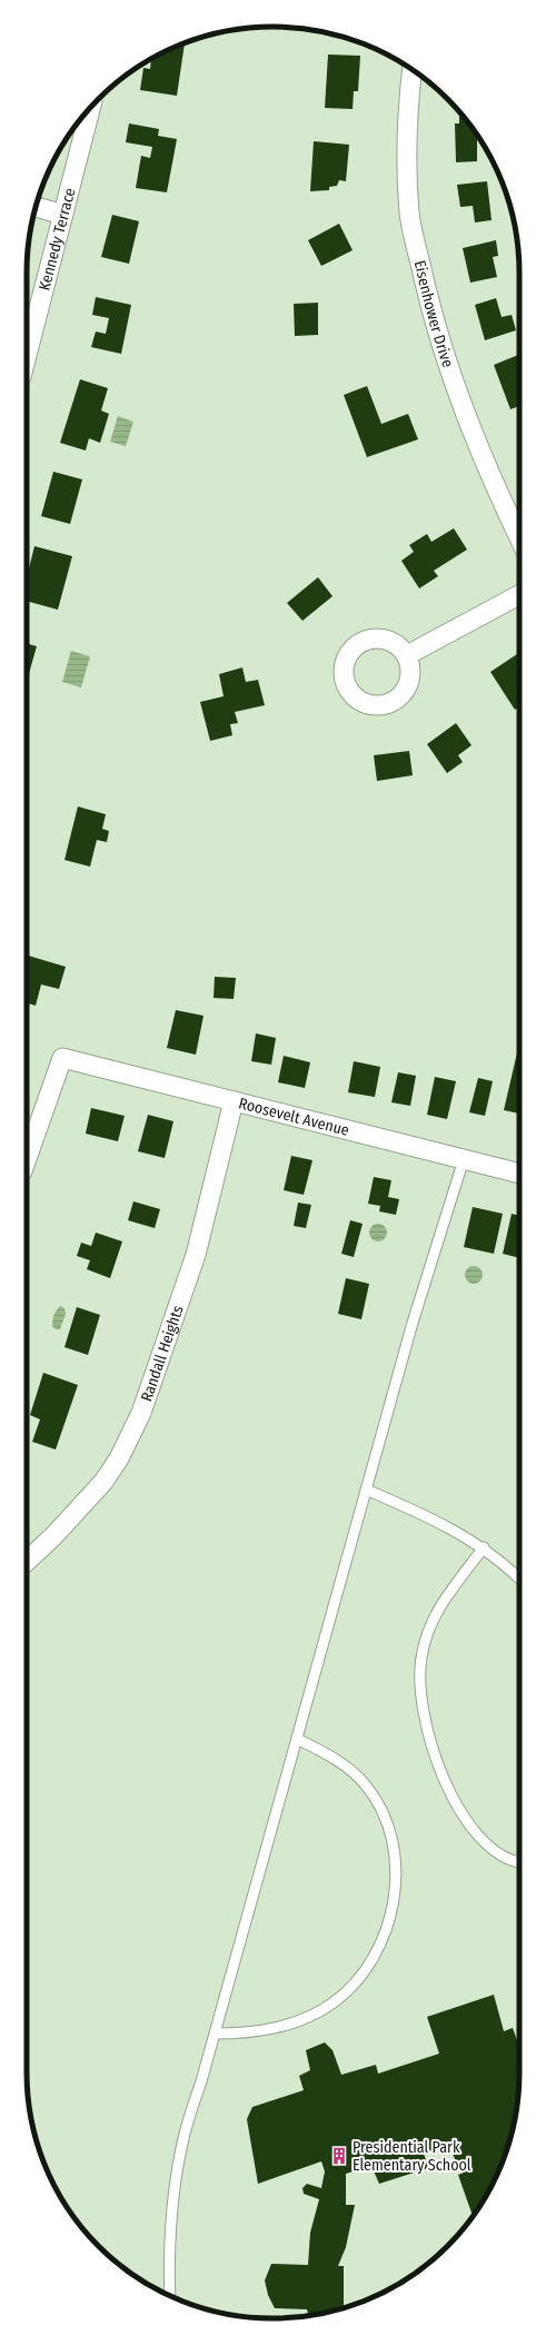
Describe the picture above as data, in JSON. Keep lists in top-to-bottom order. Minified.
{"streets":{"street":["Kennedy Terrace","Eisenhower Drive","Roosevelt Avenue","Randall Heights"]},"crossings":[["Roosevelt Avenue","Randall Heights"]],"places":{"building":["Presidential Park Elementary School"]}}
